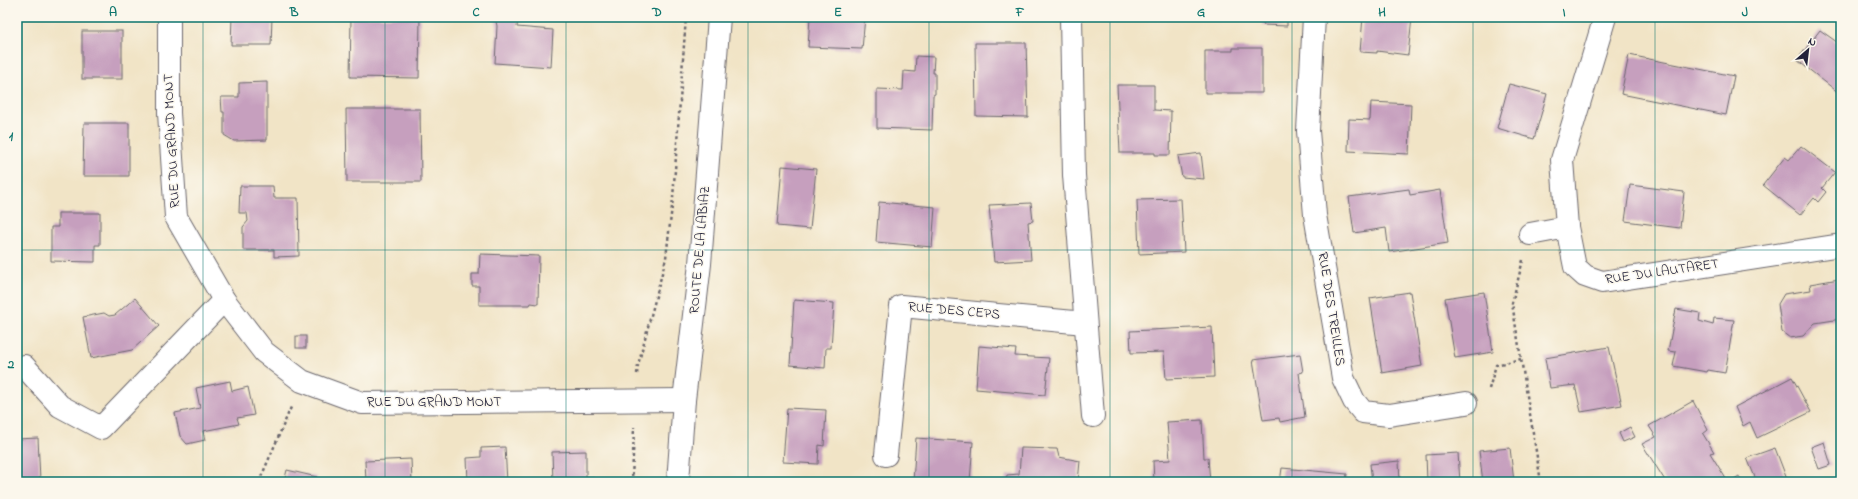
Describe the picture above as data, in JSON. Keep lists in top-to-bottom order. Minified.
{"streets":{"street":["RUE DU GRAND MONT","ROUTE DE LA LABIAZ","RUE DU LAUTARET","RUE DES TREILLES","RUE DES CEPS"]},"crossings":[["RUE DU GRAND MONT","ROUTE DE LA LABIAZ"]],"north":"top right","grid":{"columns":["A","B","C","D","E","F","G","H","I","J"],"rows":["1","2"]}}
